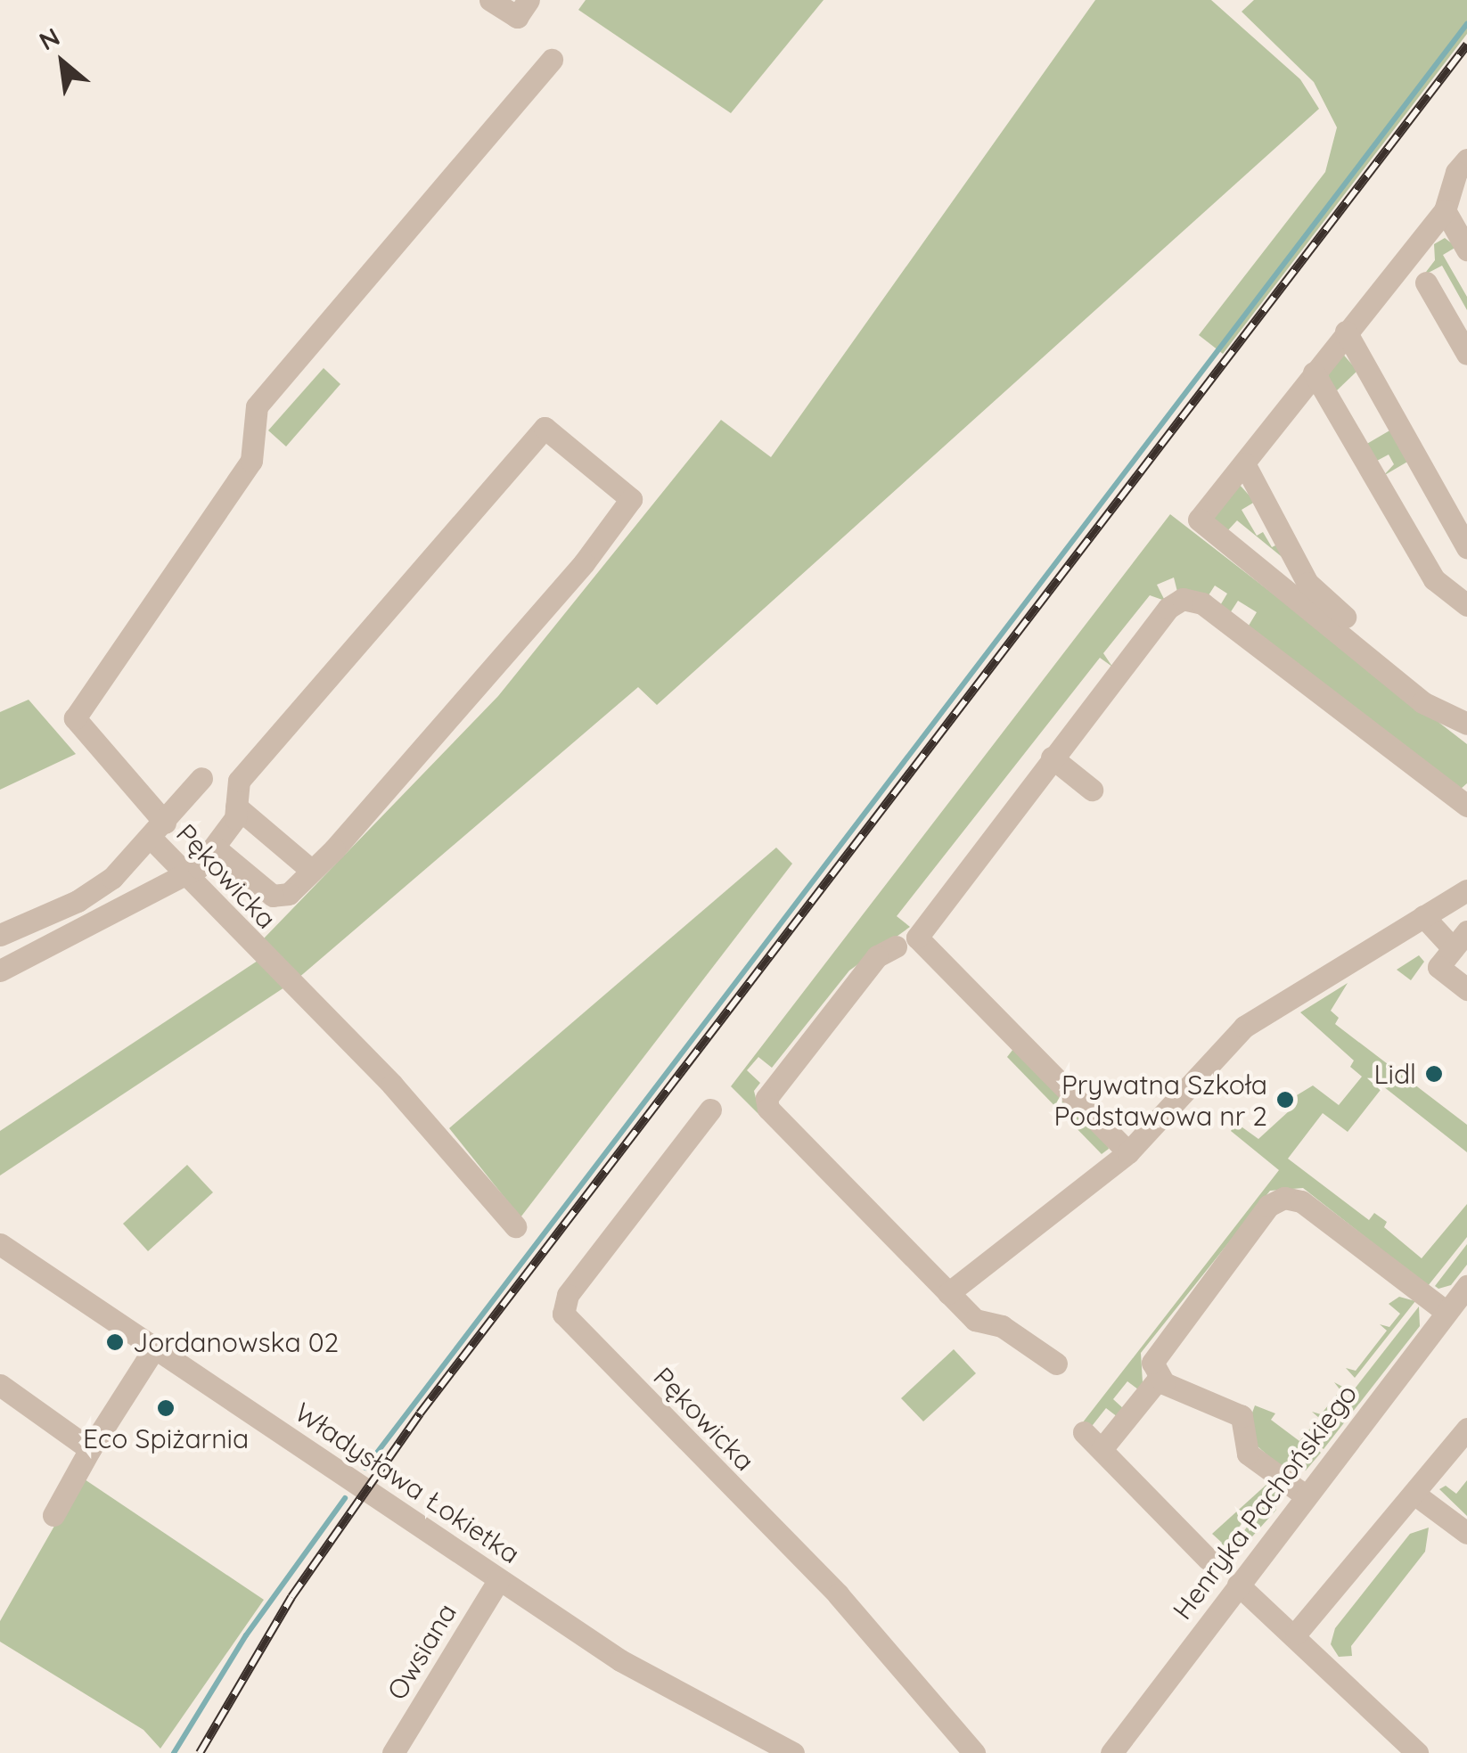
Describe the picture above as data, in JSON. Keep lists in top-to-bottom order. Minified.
{"streets":{"street":["Pękowicka","Władysława Łokietka","Henryka Pachońskiego","Owsiana"]},"crossings":[["Władysława Łokietka","Owsiana"]],"places":["Lidl","Prywatna Szkoła Podstawowa nr 2","Jordanowska 02","Eco Spiżarnia"],"north":"top left"}
